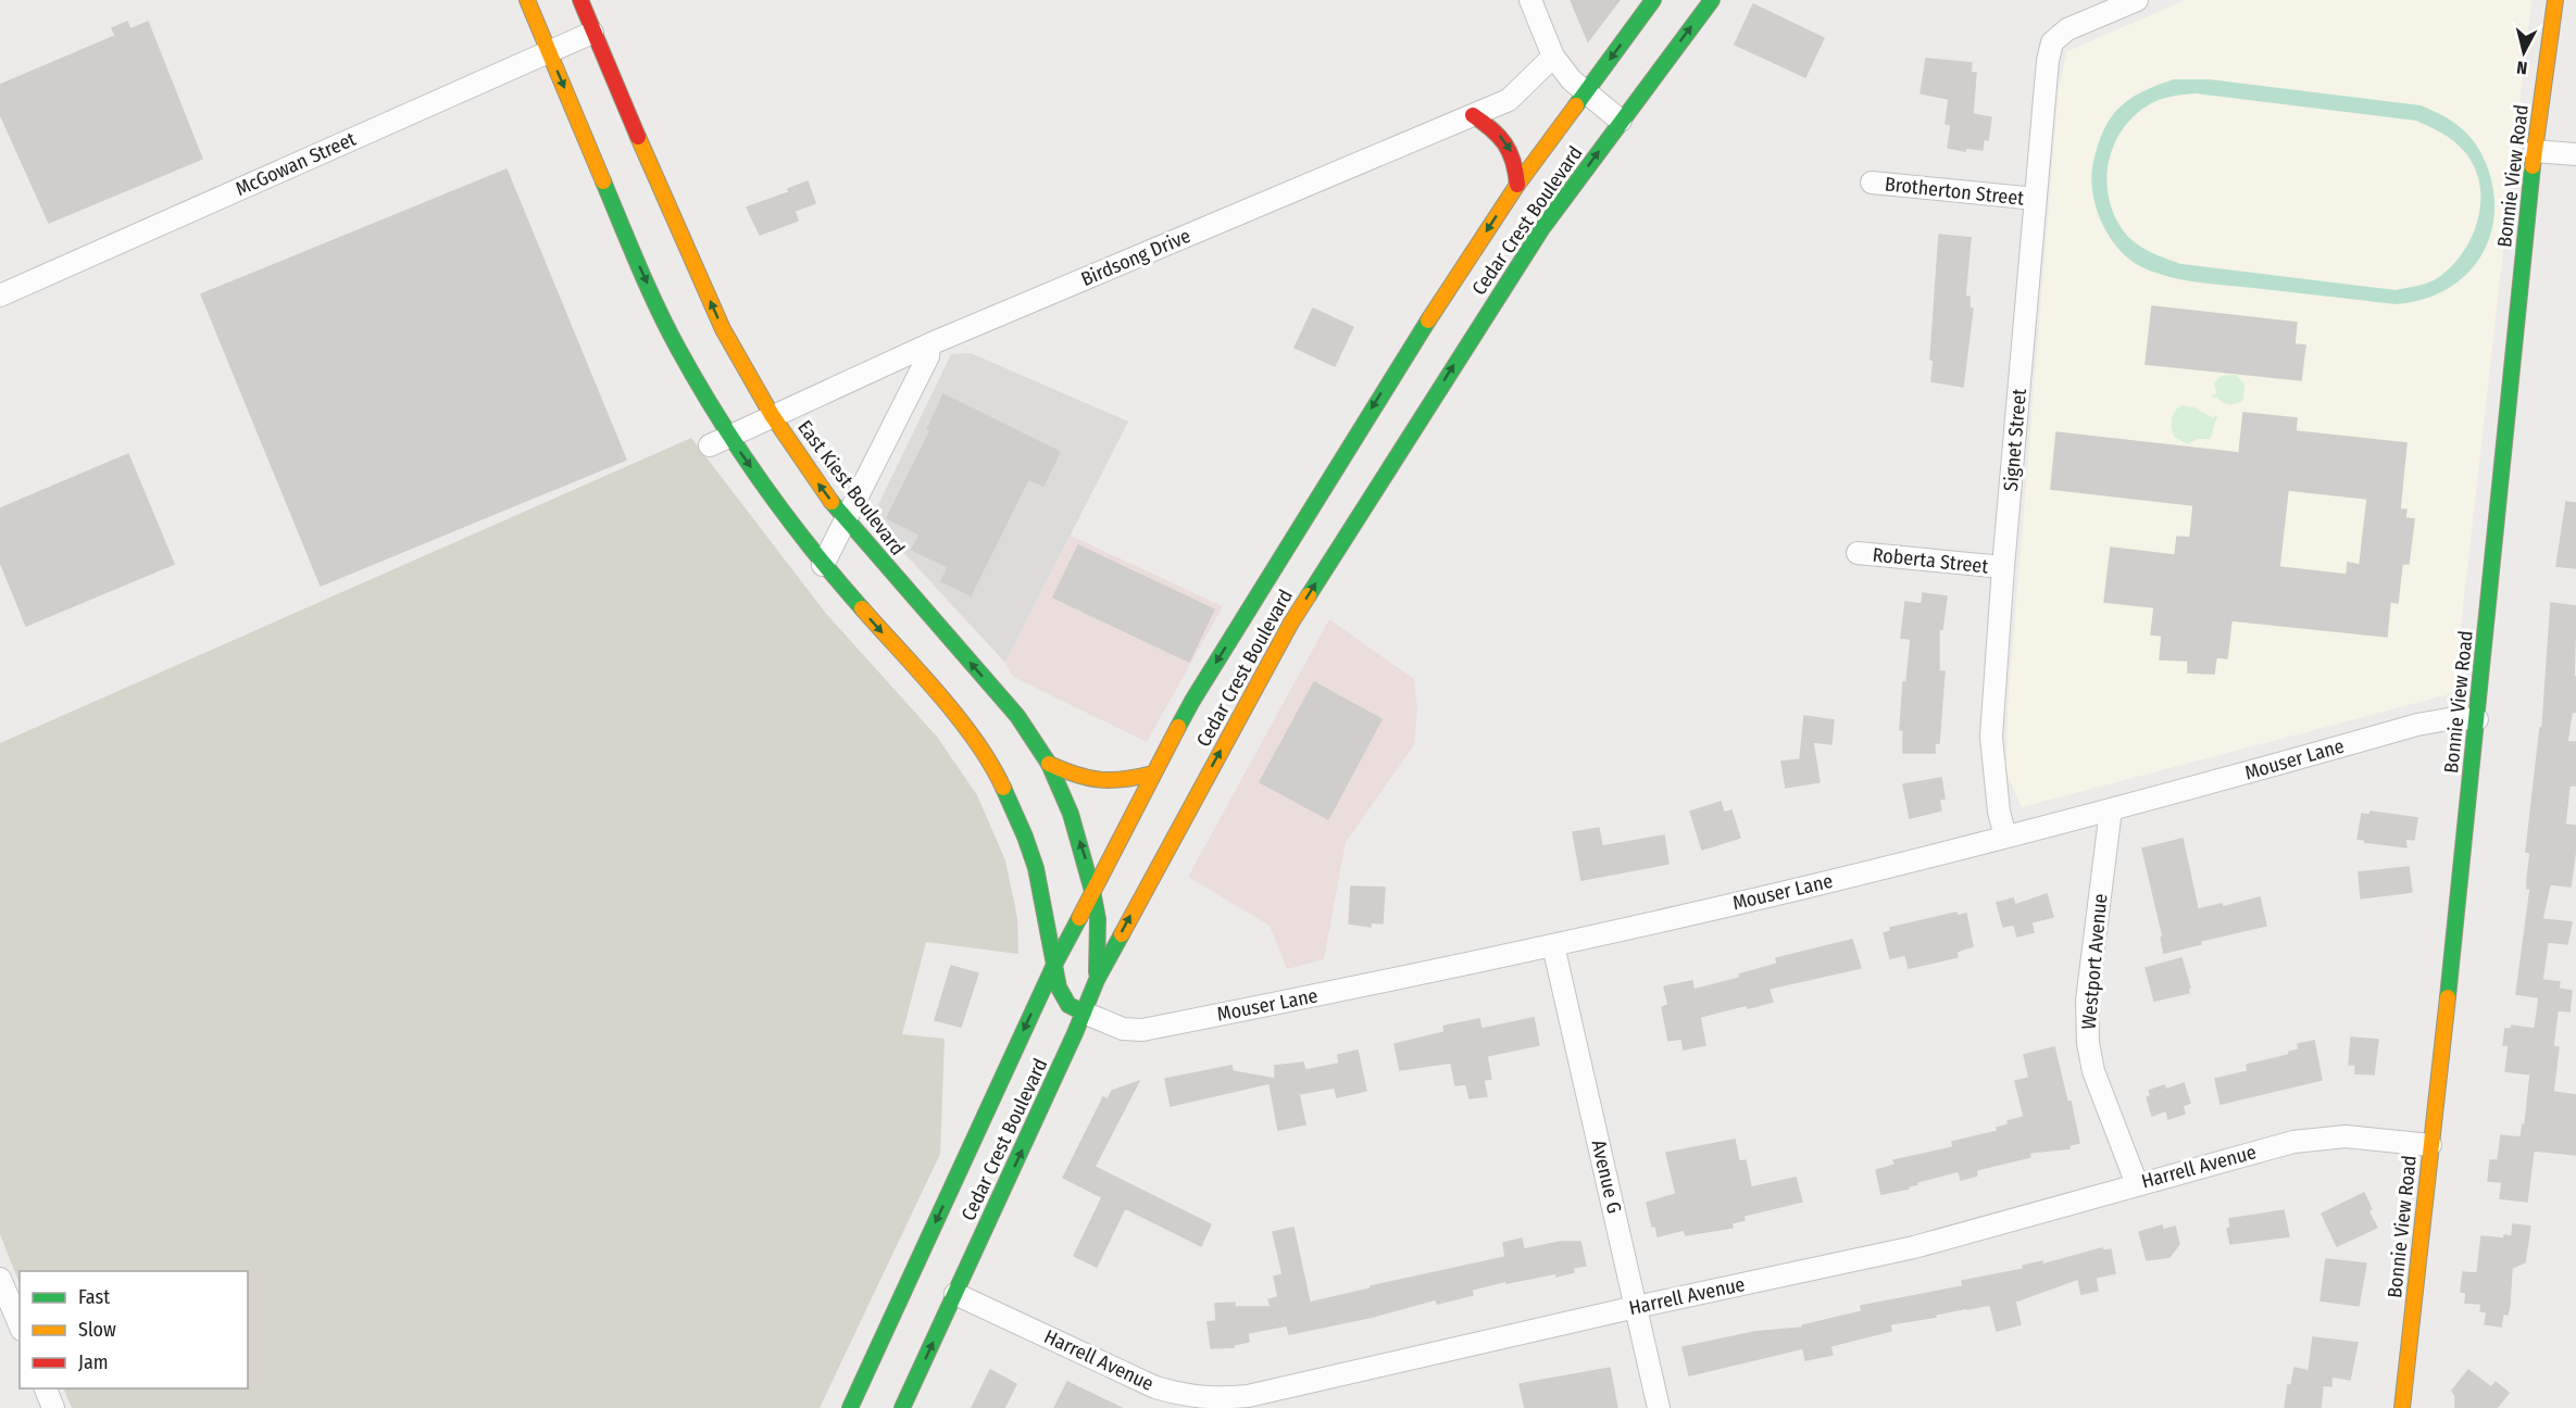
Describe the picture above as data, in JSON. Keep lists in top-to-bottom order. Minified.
{"streets":{"street":["McGowan Street","Bonnie View Road","Brotherton Street","Cedar Crest Boulevard","Birdsong Drive","Signet Street","East Kiest Boulevard","Roberta Street","Mouser Lane","Westport Avenue","Harrell Avenue","Avenue G"]},"crossings":[["McGowan Street","East Kiest Boulevard"],["Bonnie View Road","Mouser Lane"],["Bonnie View Road","Harrell Avenue"],["Brotherton Street","Signet Street"],["Cedar Crest Boulevard","East Kiest Boulevard"],["Cedar Crest Boulevard","Mouser Lane"],["Cedar Crest Boulevard","Harrell Avenue"],["Birdsong Drive","East Kiest Boulevard"],["Signet Street","Roberta Street"],["Signet Street","Mouser Lane"],["Mouser Lane","Westport Avenue"],["Mouser Lane","Avenue G"],["Westport Avenue","Harrell Avenue"],["Harrell Avenue","Avenue G"]],"legend":["Fast","Slow","Jam"],"north":"bottom"}
